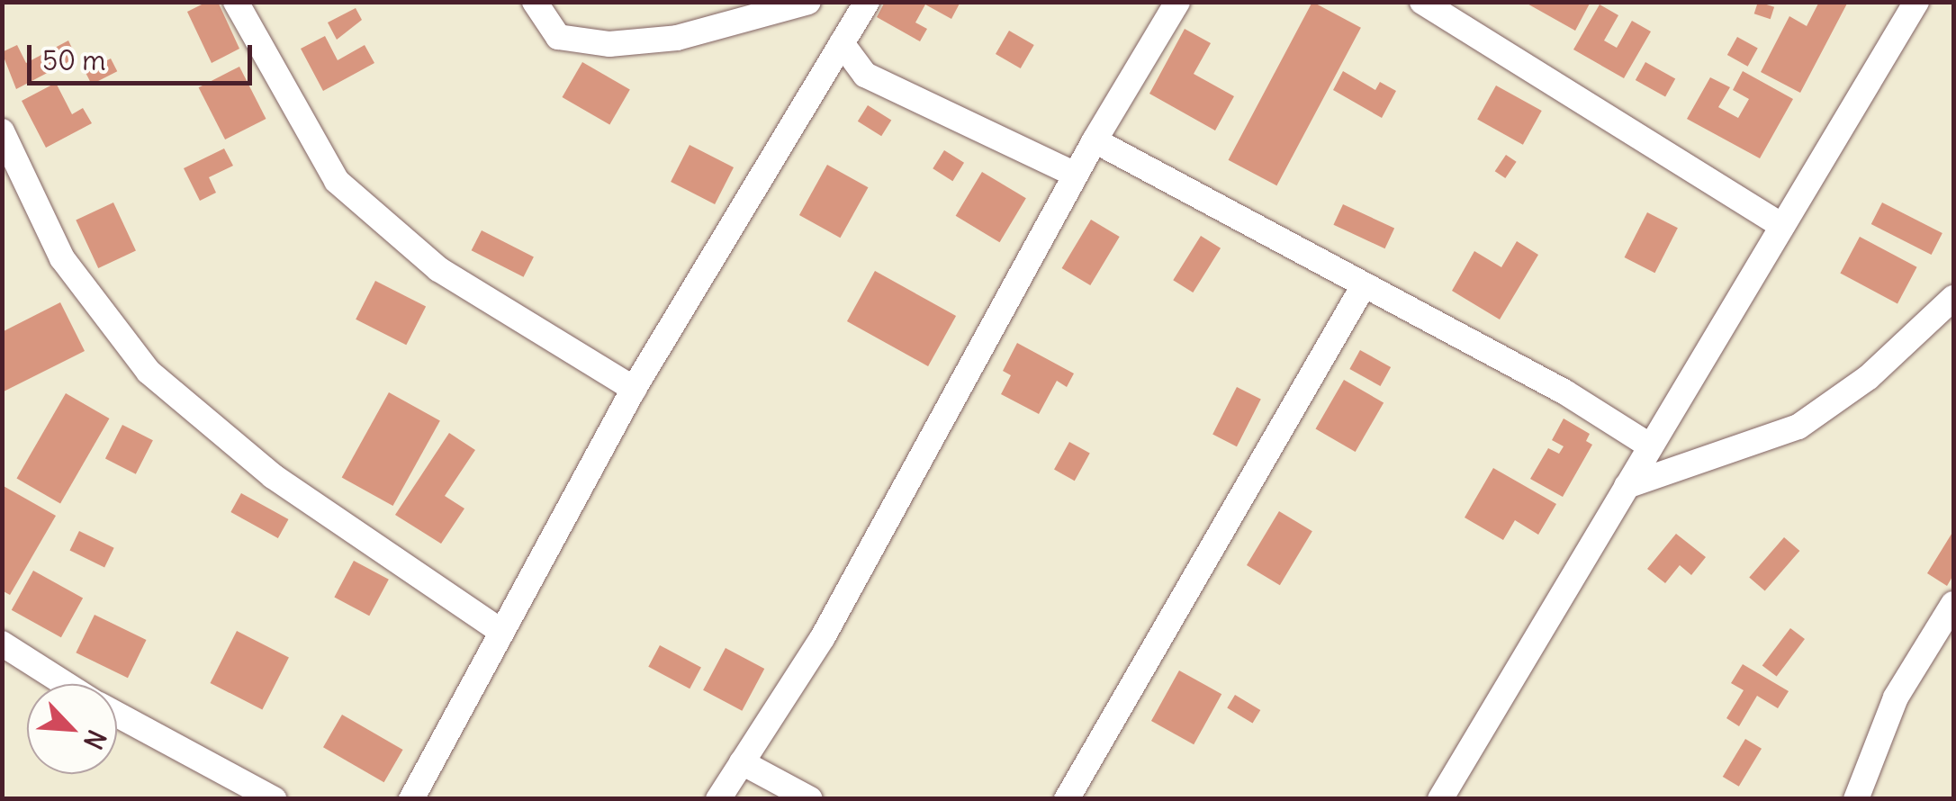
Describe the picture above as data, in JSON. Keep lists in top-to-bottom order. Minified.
{"scale_bar":"50 m","north":"bottom right"}
